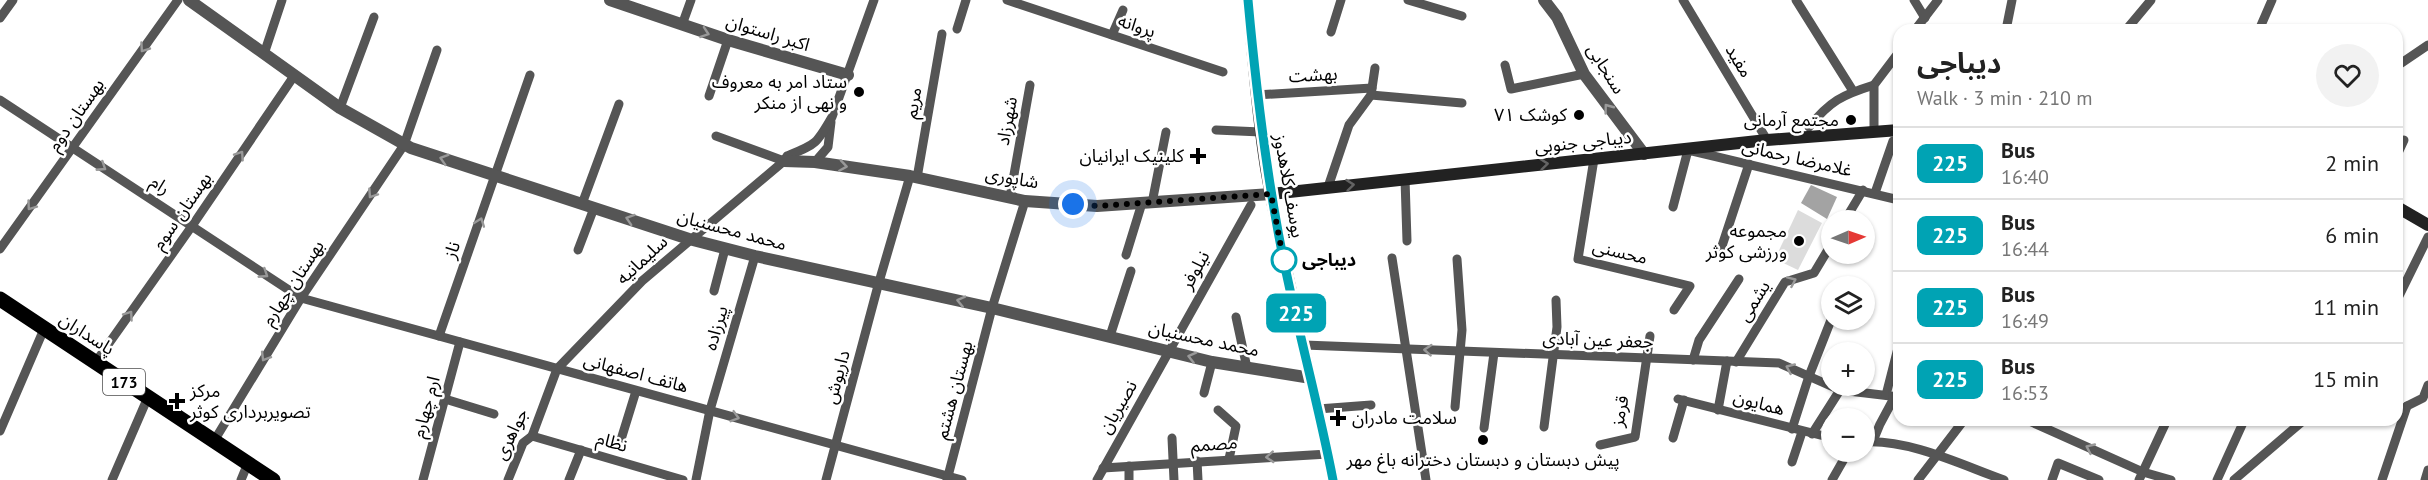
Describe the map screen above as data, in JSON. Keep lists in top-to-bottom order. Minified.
{"streets":{"main road":["دیباجی جنوبی","یوسف کلاهدوز","پاسداران","173"],"street":["پروانه","اکبر راستوان","مفید","سنجابی","بهشت","مریم","بهستان دوم","شهرزاد","غلامرضا رحمانی","شاپوری","رام","بهستان سوم","محمد محسنیان","ناز","محسنی","سلیمانیه","نیلوفر","بهستان چهارم","یشمی","پیرزاده","جعفر عین آبادی","هاتف اصفهانی","داریوش","بهستان هشتم","همایون","ارم چهارم","نصیریان","قرمز","جواهری","نظام","مصمم"]},"crossings":[["مفید","دیباجی جنوبی"],["سنجابی","دیباجی جنوبی"],["بهشت","یوسف کلاهدوز"],["مریم","شاپوری"],["مریم","محمد محسنیان"],["مریم","داریوش"],["بهستان دوم","رام"],["شهرزاد","شاپوری"],["دیباجی جنوبی","غلامرضا رحمانی"],["دیباجی جنوبی","شاپوری"],["دیباجی جنوبی","یوسف کلاهدوز"],["دیباجی جنوبی","محسنی"],["شاپوری","یوسف کلاهدوز"],["شاپوری","سلیمانیه"],["شاپوری","بهستان هشتم"],["رام","بهستان سوم"],["رام","بهستان چهارم"],["رام","هاتف اصفهانی"],["یوسف کلاهدوز","محمد محسنیان"],["یوسف کلاهدوز","جعفر عین آبادی"],["یوسف کلاهدوز","مصمم"],["بهستان سوم","محمد محسنیان"],["بهستان سوم","پاسداران"],["محمد محسنیان","ناز"],["محمد محسنیان","سلیمانیه"],["محمد محسنیان","نیلوفر"],["محمد محسنیان","بهستان چهارم"],["محمد محسنیان","پیرزاده"],["محمد محسنیان","داریوش"],["محمد محسنیان","بهستان هشتم"],["محمد محسنیان","نصیریان"],["ناز","هاتف اصفهانی"],["سلیمانیه","هاتف اصفهانی"],["سلیمانیه","جواهری"],["نیلوفر","نصیریان"],["بهستان چهارم","پاسداران"],["بهستان چهارم","هاتف اصفهانی"],["یشمی","جعفر عین آبادی"],["پیرزاده","هاتف اصفهانی"],["جعفر عین آبادی","قرمز"],["هاتف اصفهانی","داریوش"],["هاتف اصفهانی","بهستان هشتم"],["هاتف اصفهانی","ارم چهارم"],["هاتف اصفهانی","جواهری"],["نصیریان","مصمم"],["جواهری","نظام"]],"one_way":["سنجابی","بهستان دوم","دیباجی جنوبی","رام","بهستان سوم","ناز","بهستان چهارم","مصمم"],"places":{"other":["ستاد امر به معروف و نهی از منکر","کوشک ۷۱","مجتمع آرمانی","مجموعه ورزشی کوثر","دیباجی","پیش دبستان و دبستان دخترانه باغ مهر"],"health":["کلینیک ایرانیان","مرکز تصویربرداری کوثر","سلامت مادران"]},"lines":["bus line 225"],"north":"right","page":{"on_map":"225","heading":["دیباجی","Walk · 3 min · 210 m"],"list":[{"mark":"225","name":"Bus","note":"16:40","value":"2 min"},{"mark":"225","name":"Bus","note":"16:44","value":"6 min"},{"mark":"225","name":"Bus","note":"16:49","value":"11 min"},{"mark":"225","name":"Bus","note":"16:53","value":"15 min"}],"map_buttons":["+","−"]}}
